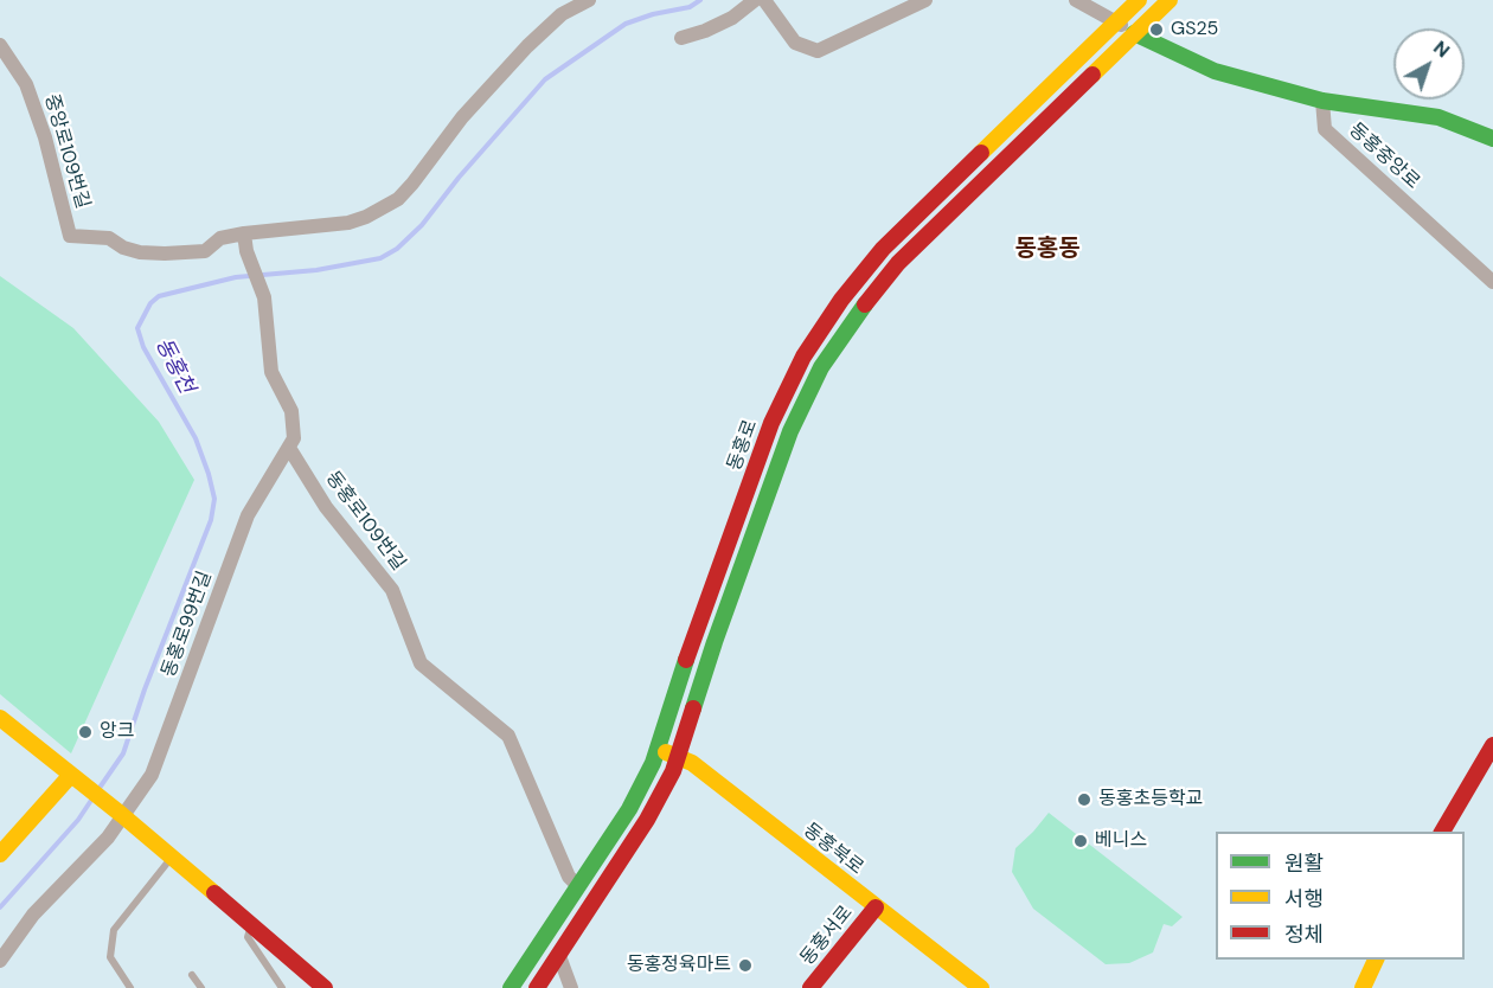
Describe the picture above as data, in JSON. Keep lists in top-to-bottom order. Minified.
{"streets":{"main road":["동홍로","동홍북로","동홍서로"],"street":["중앙로109번길","동홍중앙로","동홍로109번길","동홍로99번길"]},"crossings":[["동홍로","동홍로109번길"],["동홍로","동홍북로"],["동홍로109번길","동홍로99번길"],["동홍북로","동홍서로"]],"districts":["동홍동"],"water":["동홍천"],"places":["GS25","앙크","동홍초등학교","베니스","동홍정육마트"],"legend":["원활","서행","정체"],"north":"top right"}
